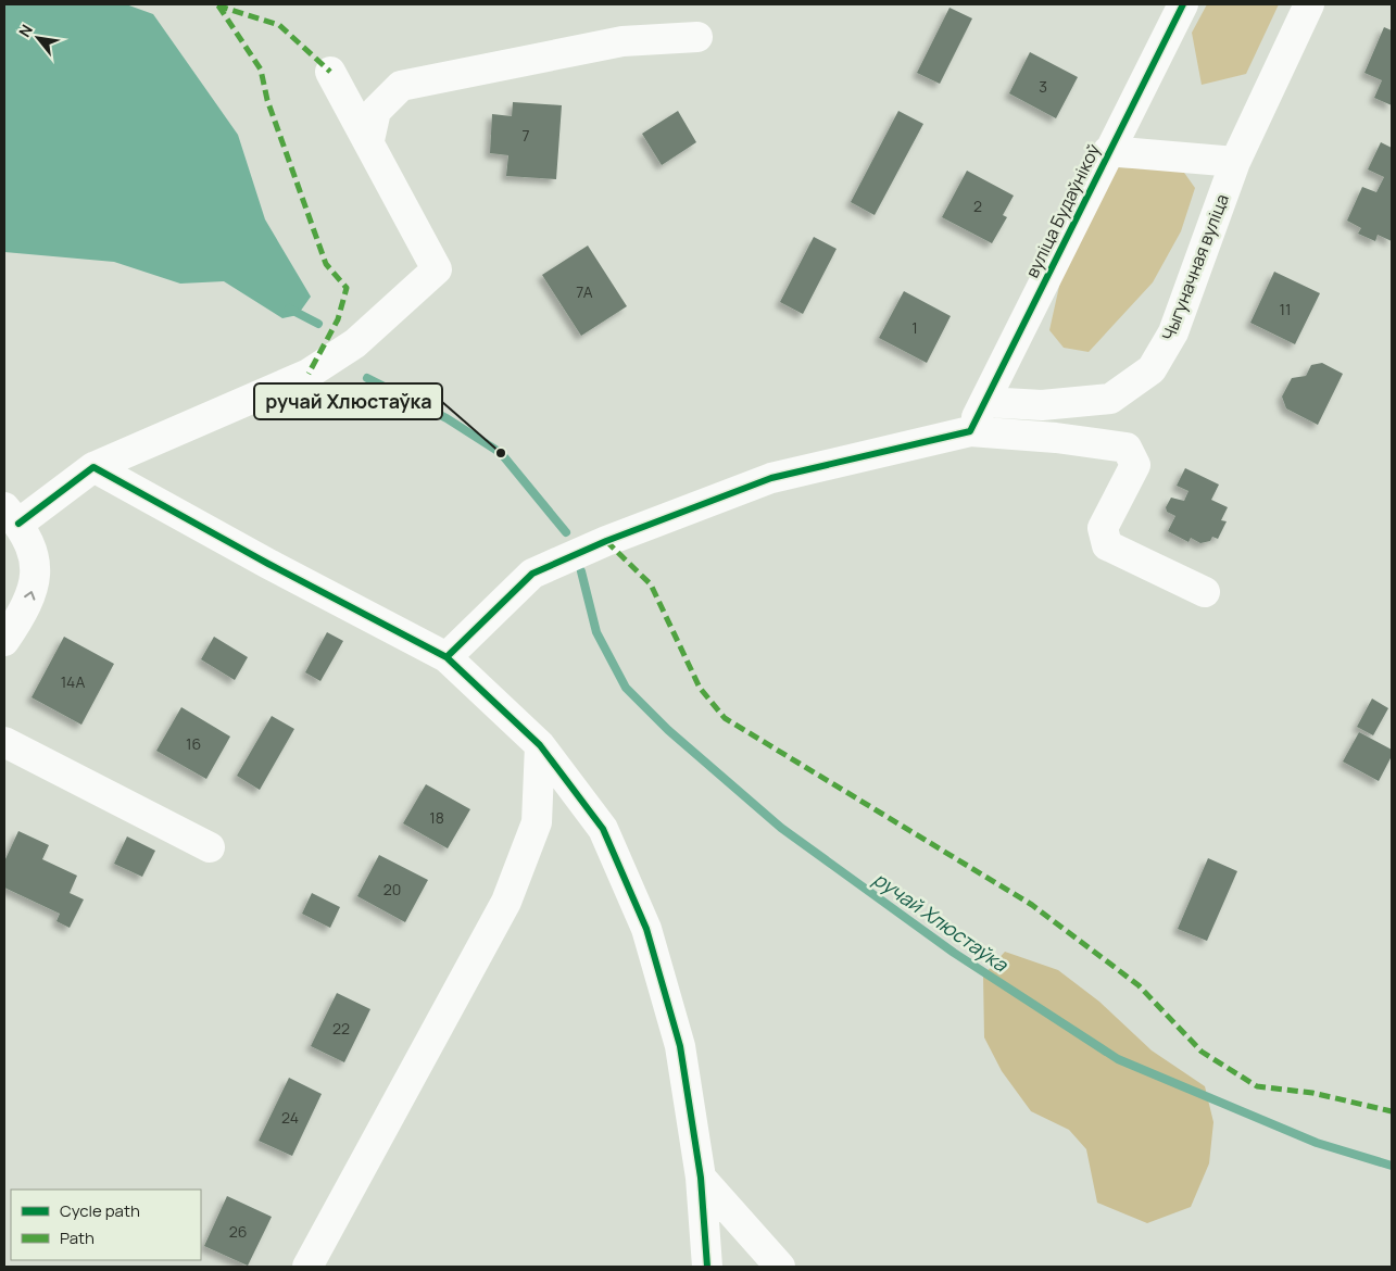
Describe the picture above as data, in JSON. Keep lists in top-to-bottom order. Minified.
{"streets":{"street":["вуліца Будаўнікоў","Чыгуначная вуліца"]},"crossings":[["вуліца Будаўнікоў","Чыгуначная вуліца"]],"water":["ручай Хлюстаўка"],"places":["ручай Хлюстаўка"],"house_numbers":["3","7","2","7А","11","1","14А","16","18","20","22","24","26"],"legend":["Cycle path","Path"],"north":"top left"}
